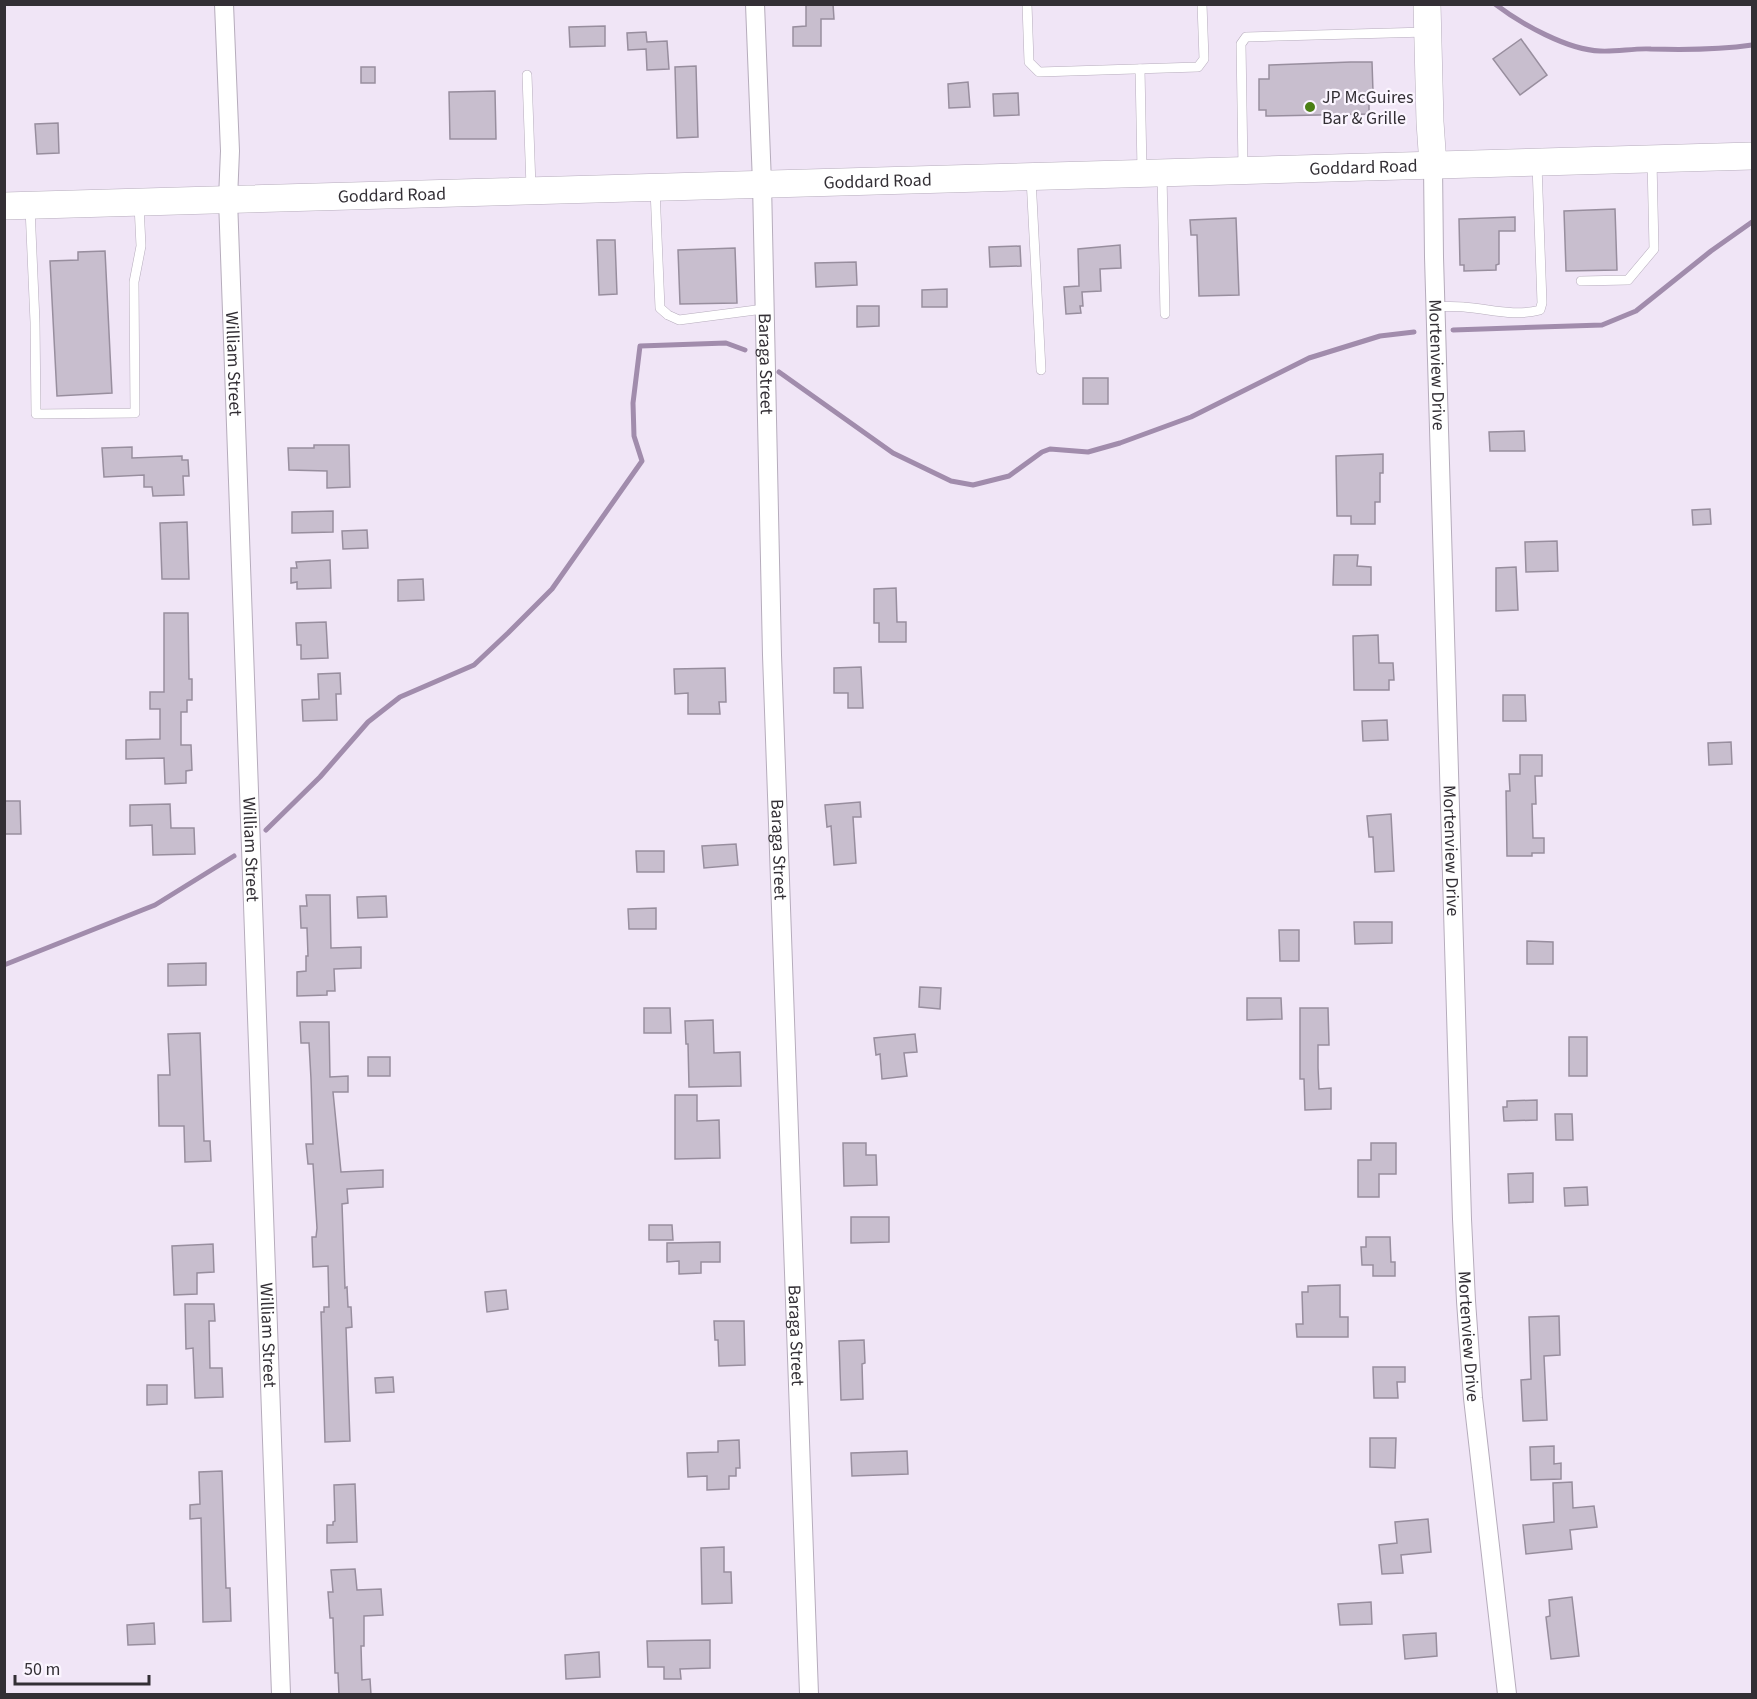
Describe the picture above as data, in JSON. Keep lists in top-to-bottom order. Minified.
{"streets":{"main road":["Goddard Road","Mortenview Drive"],"street":["William Street","Baraga Street"]},"crossings":[["Goddard Road","William Street"],["Goddard Road","Baraga Street"],["Goddard Road","Mortenview Drive"]],"places":["JP McGuires Bar & Grille"],"scale_bar":"50 m"}
